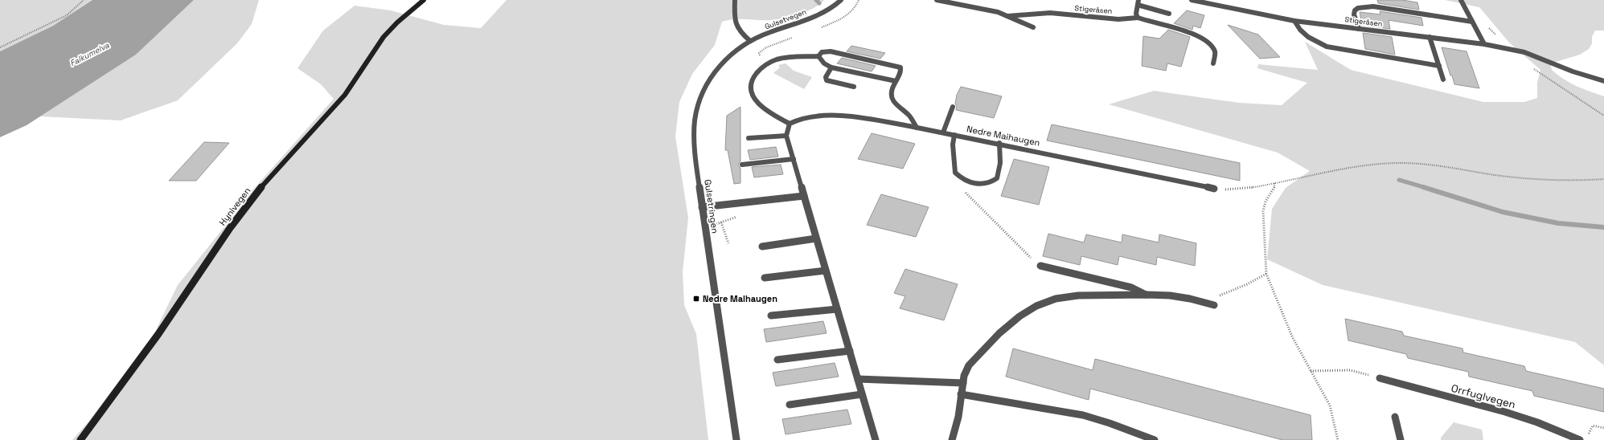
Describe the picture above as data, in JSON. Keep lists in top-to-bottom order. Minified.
{"streets":{"main road":["Hynivegen"],"street":["Stigeråsen","Gulsetvegen","Nedre Maihaugen","Gulsetringen","Orrfuglvegen"]},"crossings":[["Gulsetvegen","Gulsetringen"]],"water":["Falkumelva"],"places":{"transit":["Nedre Maihaugen"]}}
